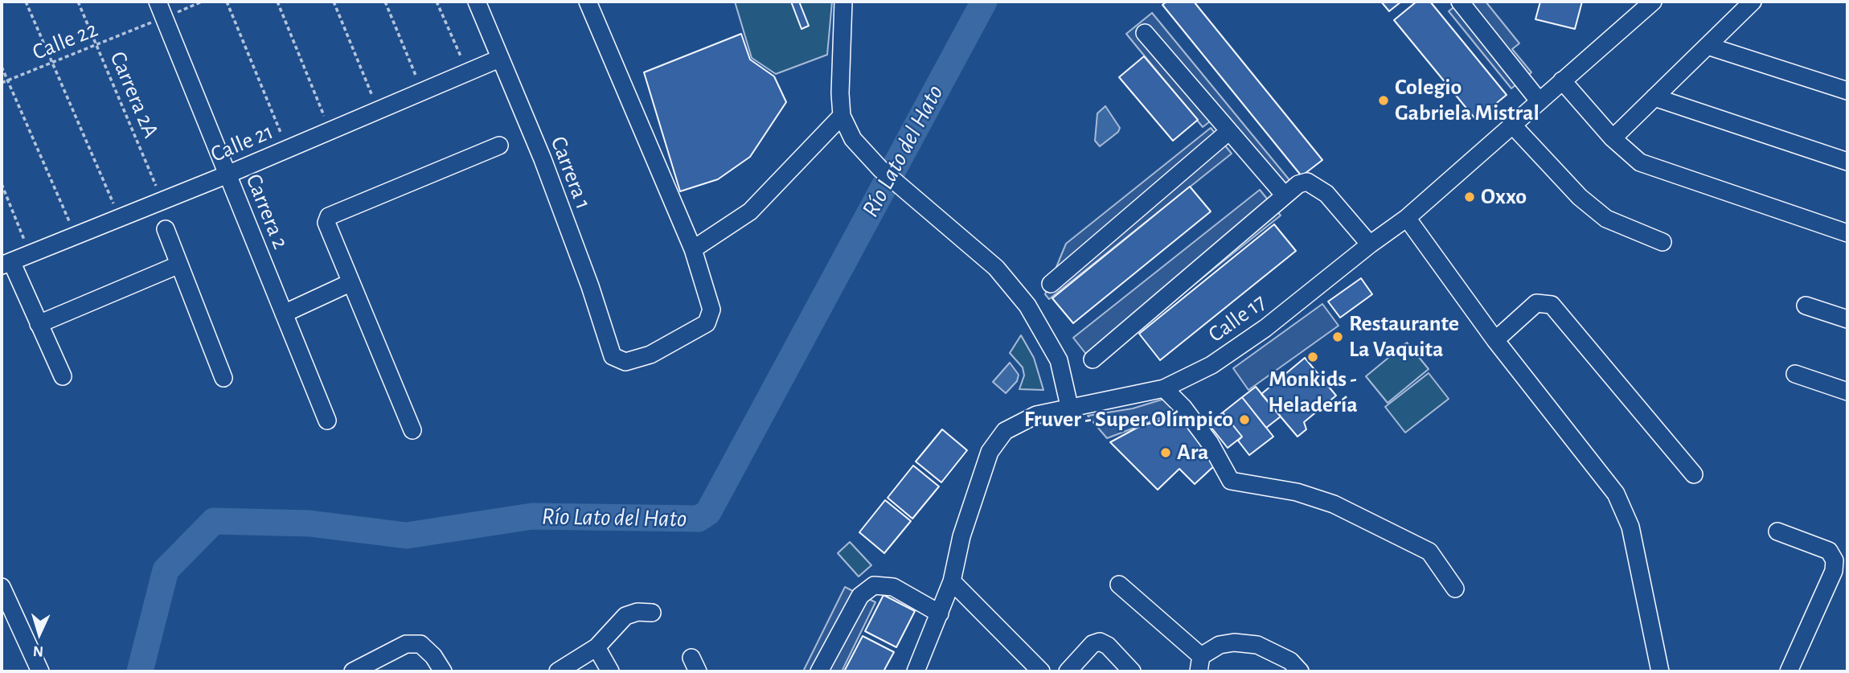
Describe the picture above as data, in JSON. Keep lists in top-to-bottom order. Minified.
{"streets":{"street":["Calle 21","Carrera 1","Carrera 2","Calle 17"],"path":["Calle 22","Carrera 2A"]},"crossings":[["Calle 22","Carrera 2A"],["Calle 22","Carrera 2"],["Carrera 2A","Calle 21"],["Calle 21","Carrera 1"],["Calle 21","Carrera 2"]],"water":["Río Lato del Hato"],"places":["Colegio Gabriela Mistral","Oxxo","Restaurante La Vaquita","Monkids - Heladería","Fruver - Super Olímpico","Ara"],"north":"bottom"}
